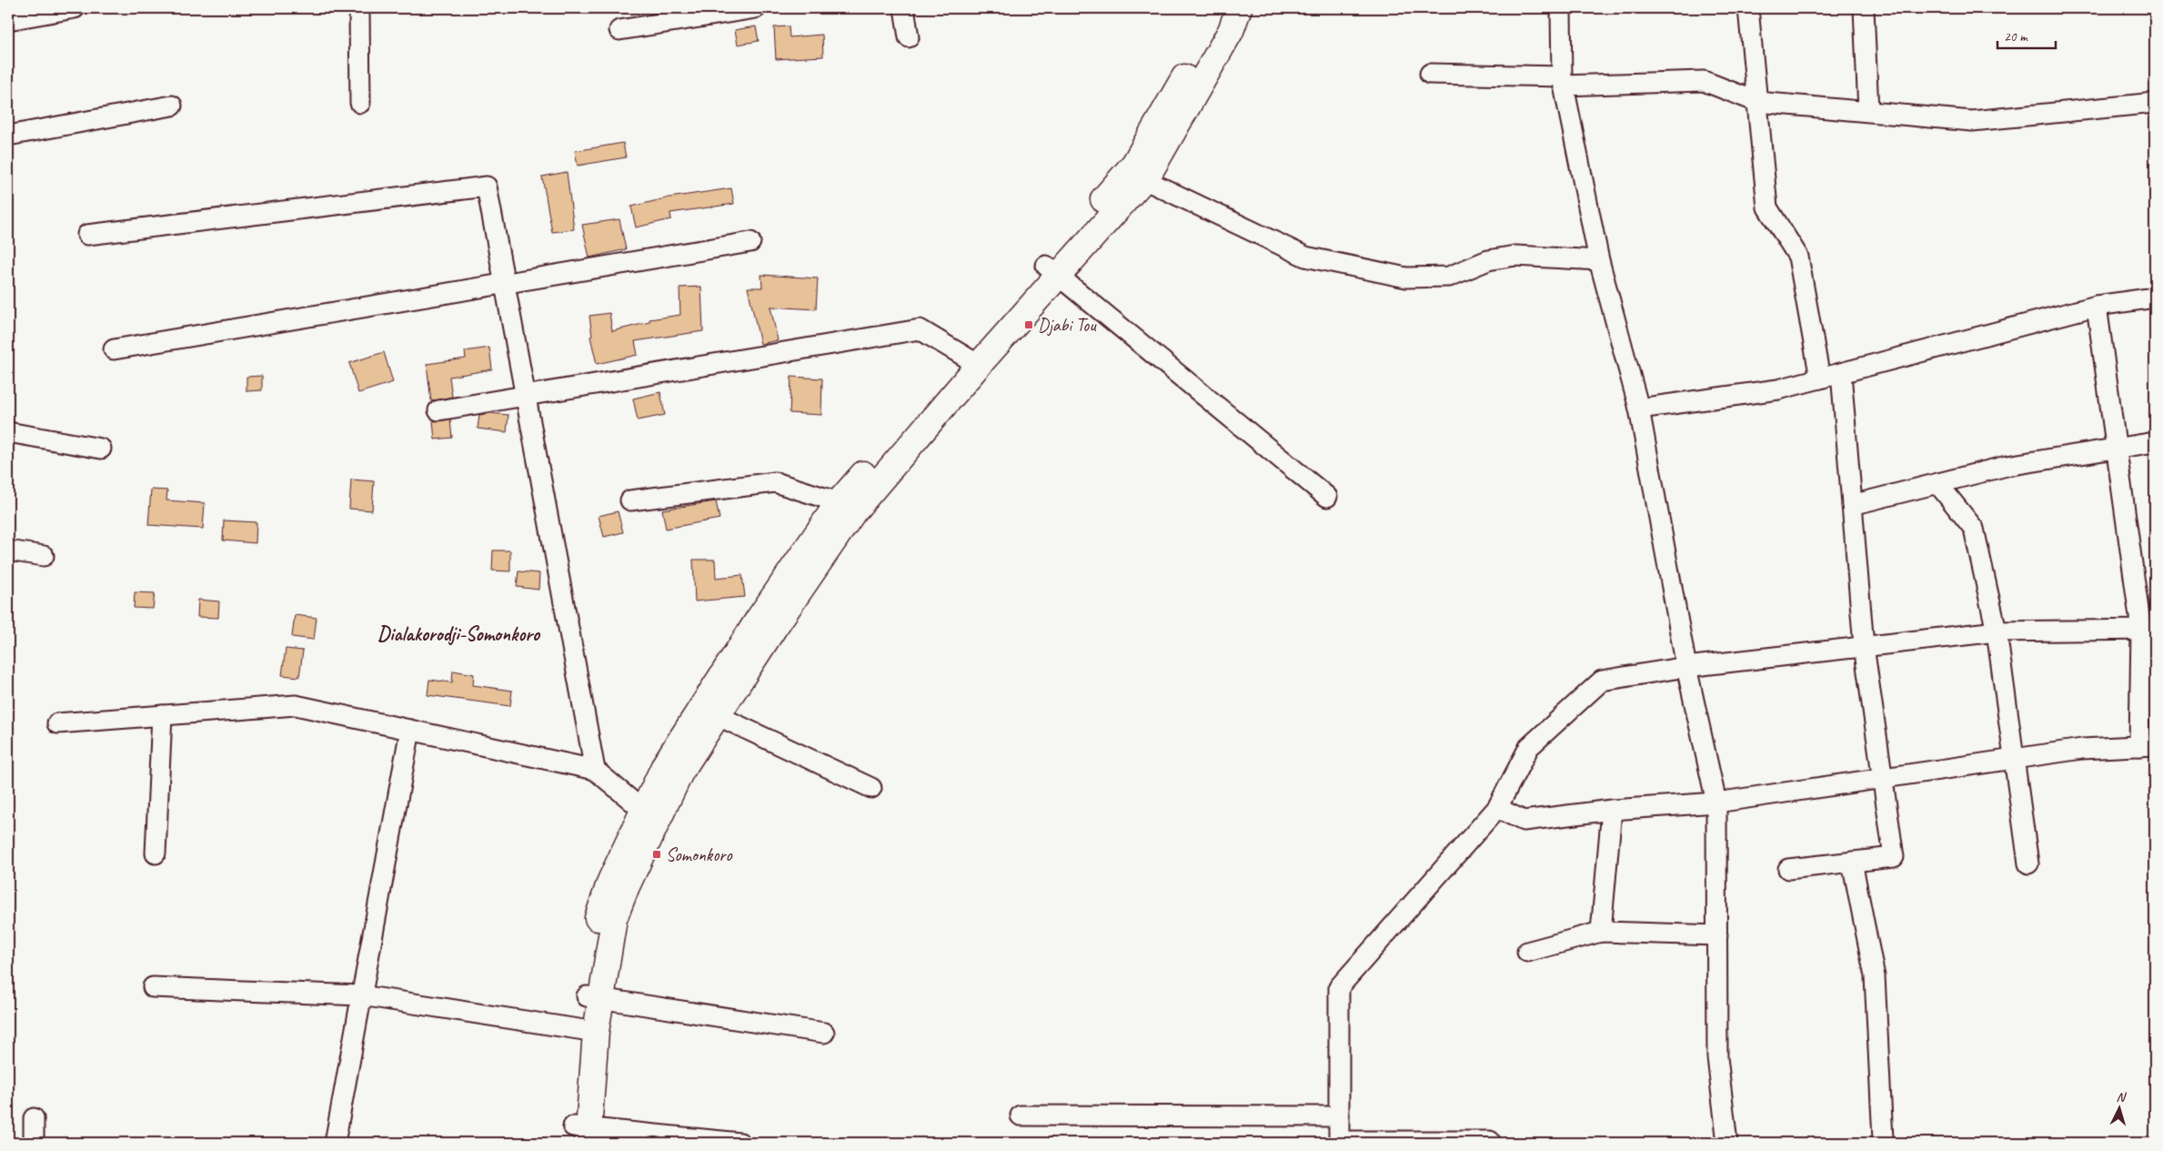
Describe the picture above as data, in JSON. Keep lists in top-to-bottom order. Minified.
{"districts":["Dialakorodji-Somonkoro"],"places":{"transit":["Djabi Tou","Somonkoro"]},"scale_bar":"20 m","north":"top"}
